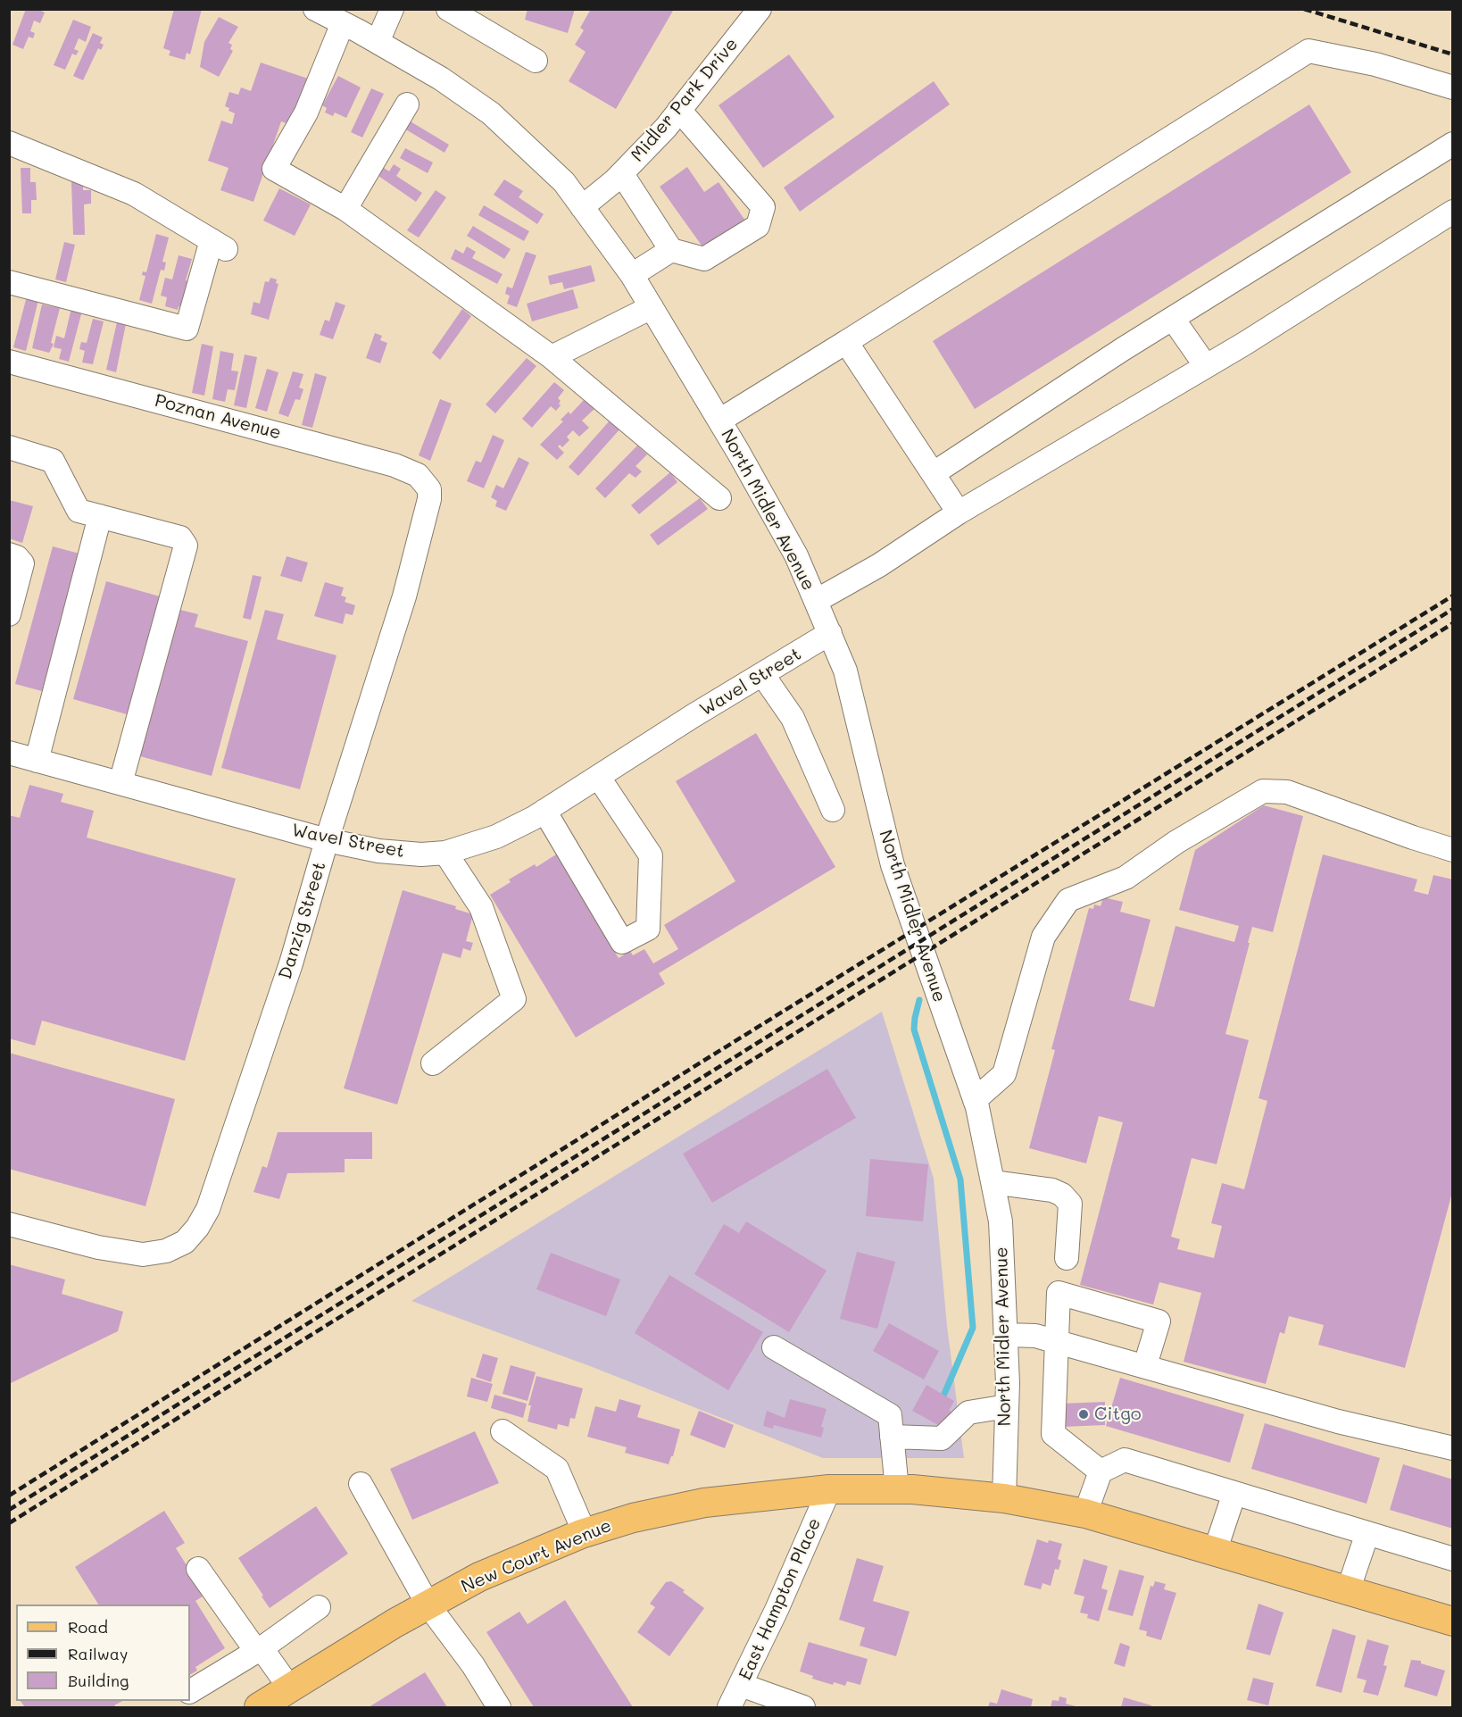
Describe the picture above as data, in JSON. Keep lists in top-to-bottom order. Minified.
{"streets":{"main road":["New Court Avenue"],"street":["Midler Park Drive","Poznan Avenue","North Midler Avenue","Wavel Street","Danzig Street","East Hampton Place"]},"crossings":[["Midler Park Drive","North Midler Avenue"],["Poznan Avenue","Danzig Street"],["North Midler Avenue","Wavel Street"],["North Midler Avenue","New Court Avenue"],["Wavel Street","Danzig Street"],["New Court Avenue","East Hampton Place"]],"places":["Citgo"],"legend":["Road","Railway","Building"]}
